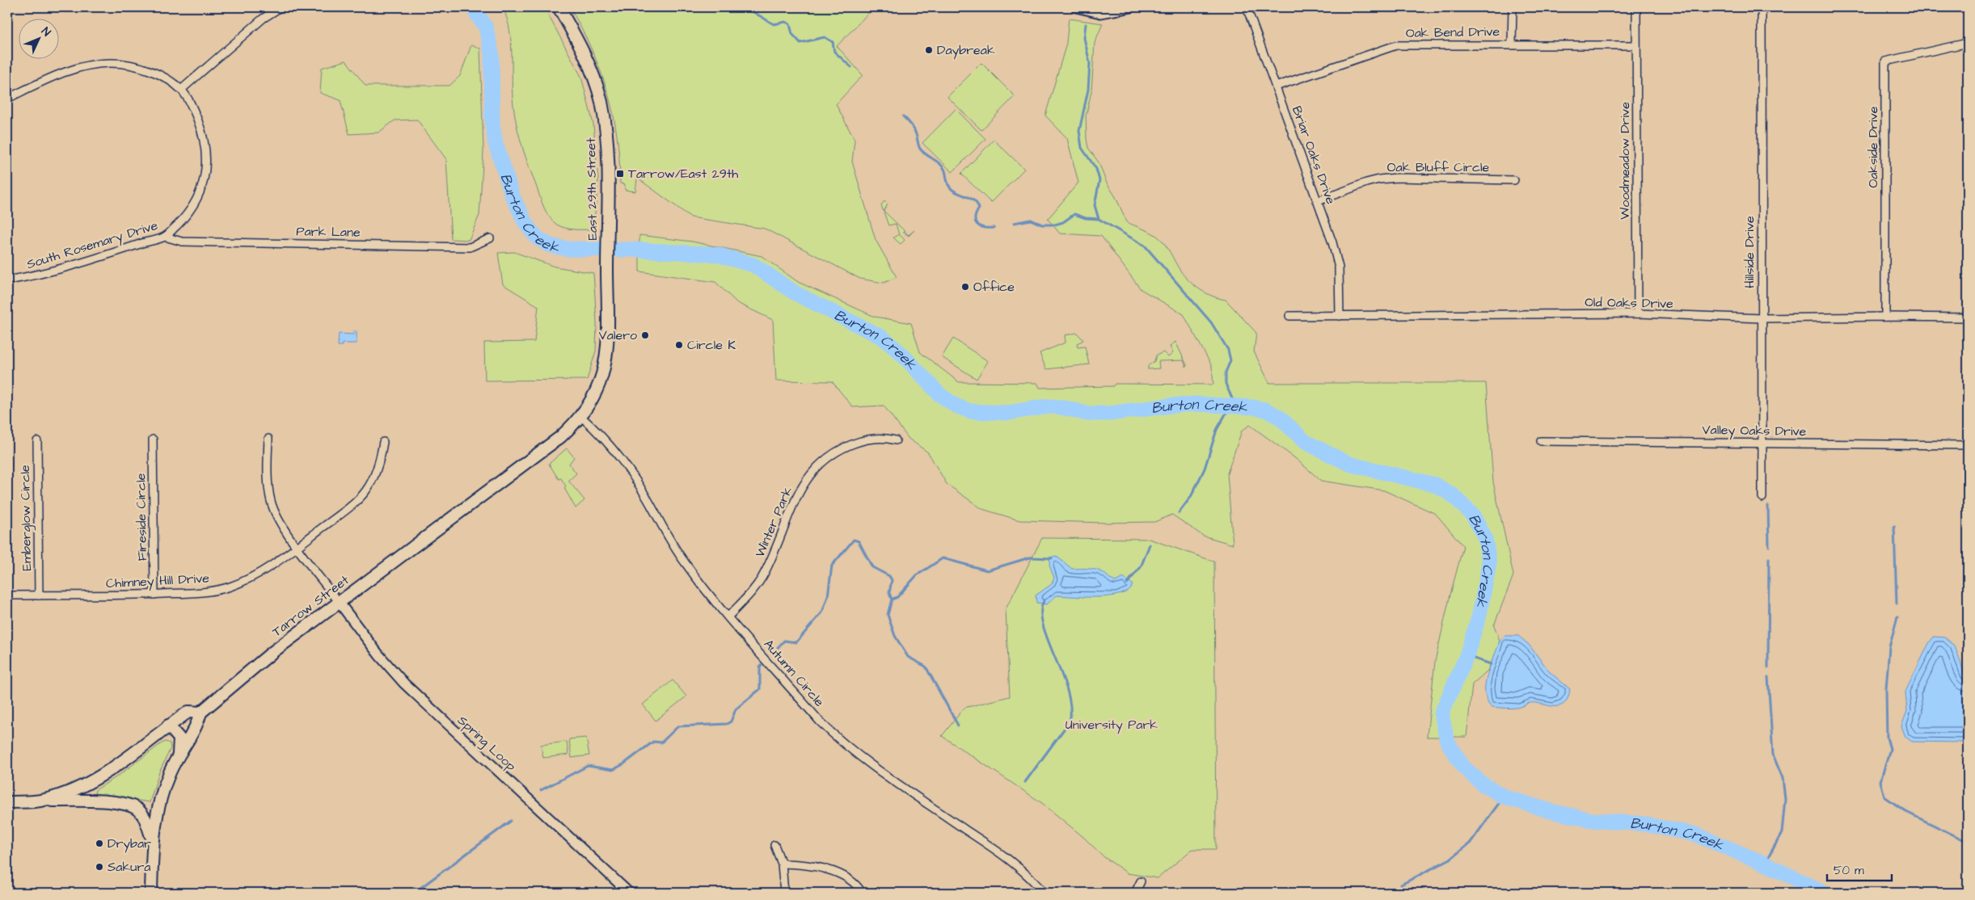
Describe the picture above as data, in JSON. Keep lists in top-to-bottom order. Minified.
{"streets":{"main road":["East 29th Street","Tarrow Street"],"street":["Oak Bend Drive","Oakside Drive","Briar Oaks Drive","Woodmeadow Drive","Oak Bluff Circle","Park Lane","South Rosemary Drive","Hillside Drive","Old Oaks Drive","Valley Oaks Drive","Fireside Circle","Emberglow Circle","Winter Park","Chimney Hill Drive","Autumn Circle","Spring Loop"]},"crossings":[["Oak Bend Drive","Briar Oaks Drive"],["Oak Bend Drive","Woodmeadow Drive"],["Oakside Drive","Old Oaks Drive"],["Briar Oaks Drive","Oak Bluff Circle"],["Briar Oaks Drive","Old Oaks Drive"],["Woodmeadow Drive","Old Oaks Drive"],["East 29th Street","Tarrow Street"],["Park Lane","South Rosemary Drive"],["Hillside Drive","Old Oaks Drive"],["Hillside Drive","Valley Oaks Drive"],["Fireside Circle","Chimney Hill Drive"],["Emberglow Circle","Chimney Hill Drive"],["Winter Park","Autumn Circle"],["Tarrow Street","Autumn Circle"],["Tarrow Street","Spring Loop"]],"water":["Burton Creek"],"parks":["University Park"],"places":{"other":["Daybreak","Office","Valero","Circle K","Drybar","Sakura"],"transit":["Tarrow/East 29th"]},"scale_bar":"50 m","north":"top right"}
